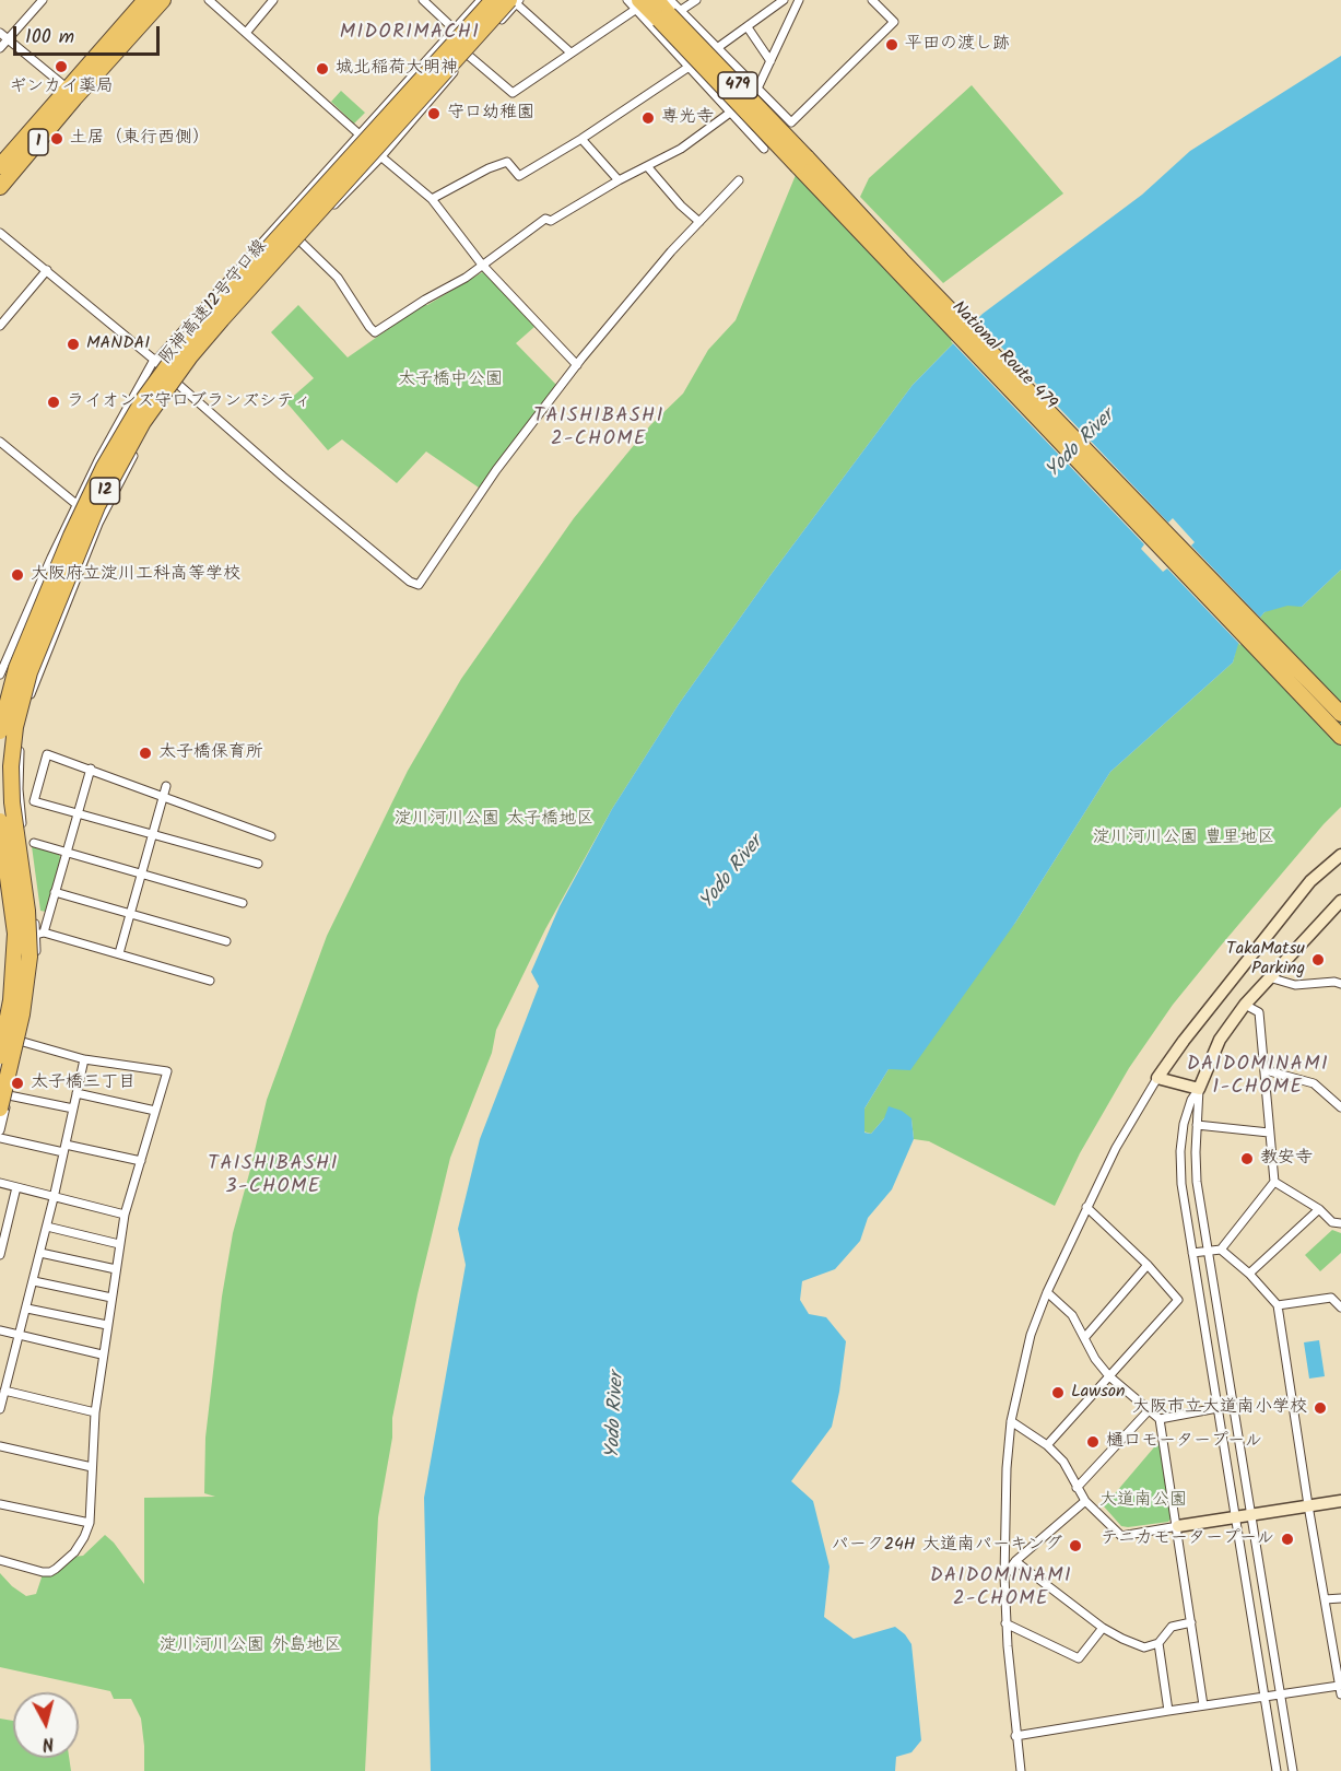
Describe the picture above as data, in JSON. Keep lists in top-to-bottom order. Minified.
{"streets":{"highway":["479","1","阪神高速12号守口線","National Route 479","12"]},"districts":["MIDORIMACHI","TAISHIBASHI 2-CHOME","DAIDOMINAMI 1-CHOME","TAISHIBASHI 3-CHOME","DAIDOMINAMI 2-CHOME"],"water":["Yodo River"],"parks":["太子橋中公園","淀川河川公園 太子橋地区","淀川河川公園 豊里地区","大道南公園","淀川河川公園 外島地区"],"places":["平田の渡し跡","ギンカイ薬局","城北稲荷大明神","守口幼稚園","専光寺","土居（東行西側）","MANDAI","ライオンズ守口ブランズシティ","大阪府立淀川工科高等学校","太子橋保育所","TakaMatsu Parking","太子橋三丁目","教安寺","Lawson","大阪市立大道南小学校","樋口モータープール","テニカモータープール","パーク24H 大道南パーキング"],"scale_bar":"100 m","north":"bottom"}
